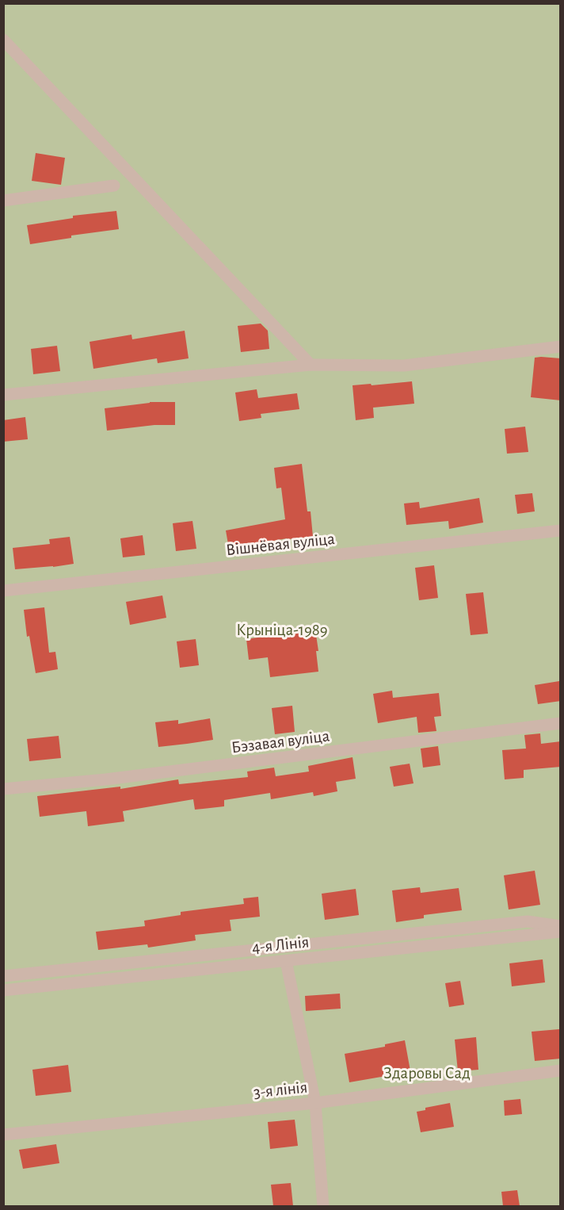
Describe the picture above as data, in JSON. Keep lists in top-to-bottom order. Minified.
{"streets":{"street":["Вішнёвая вуліца","Бэзавая вуліца","4-я Лінія","3-я лінія"]},"parks":["Крыніца-1989","Здаровы Сад"]}
